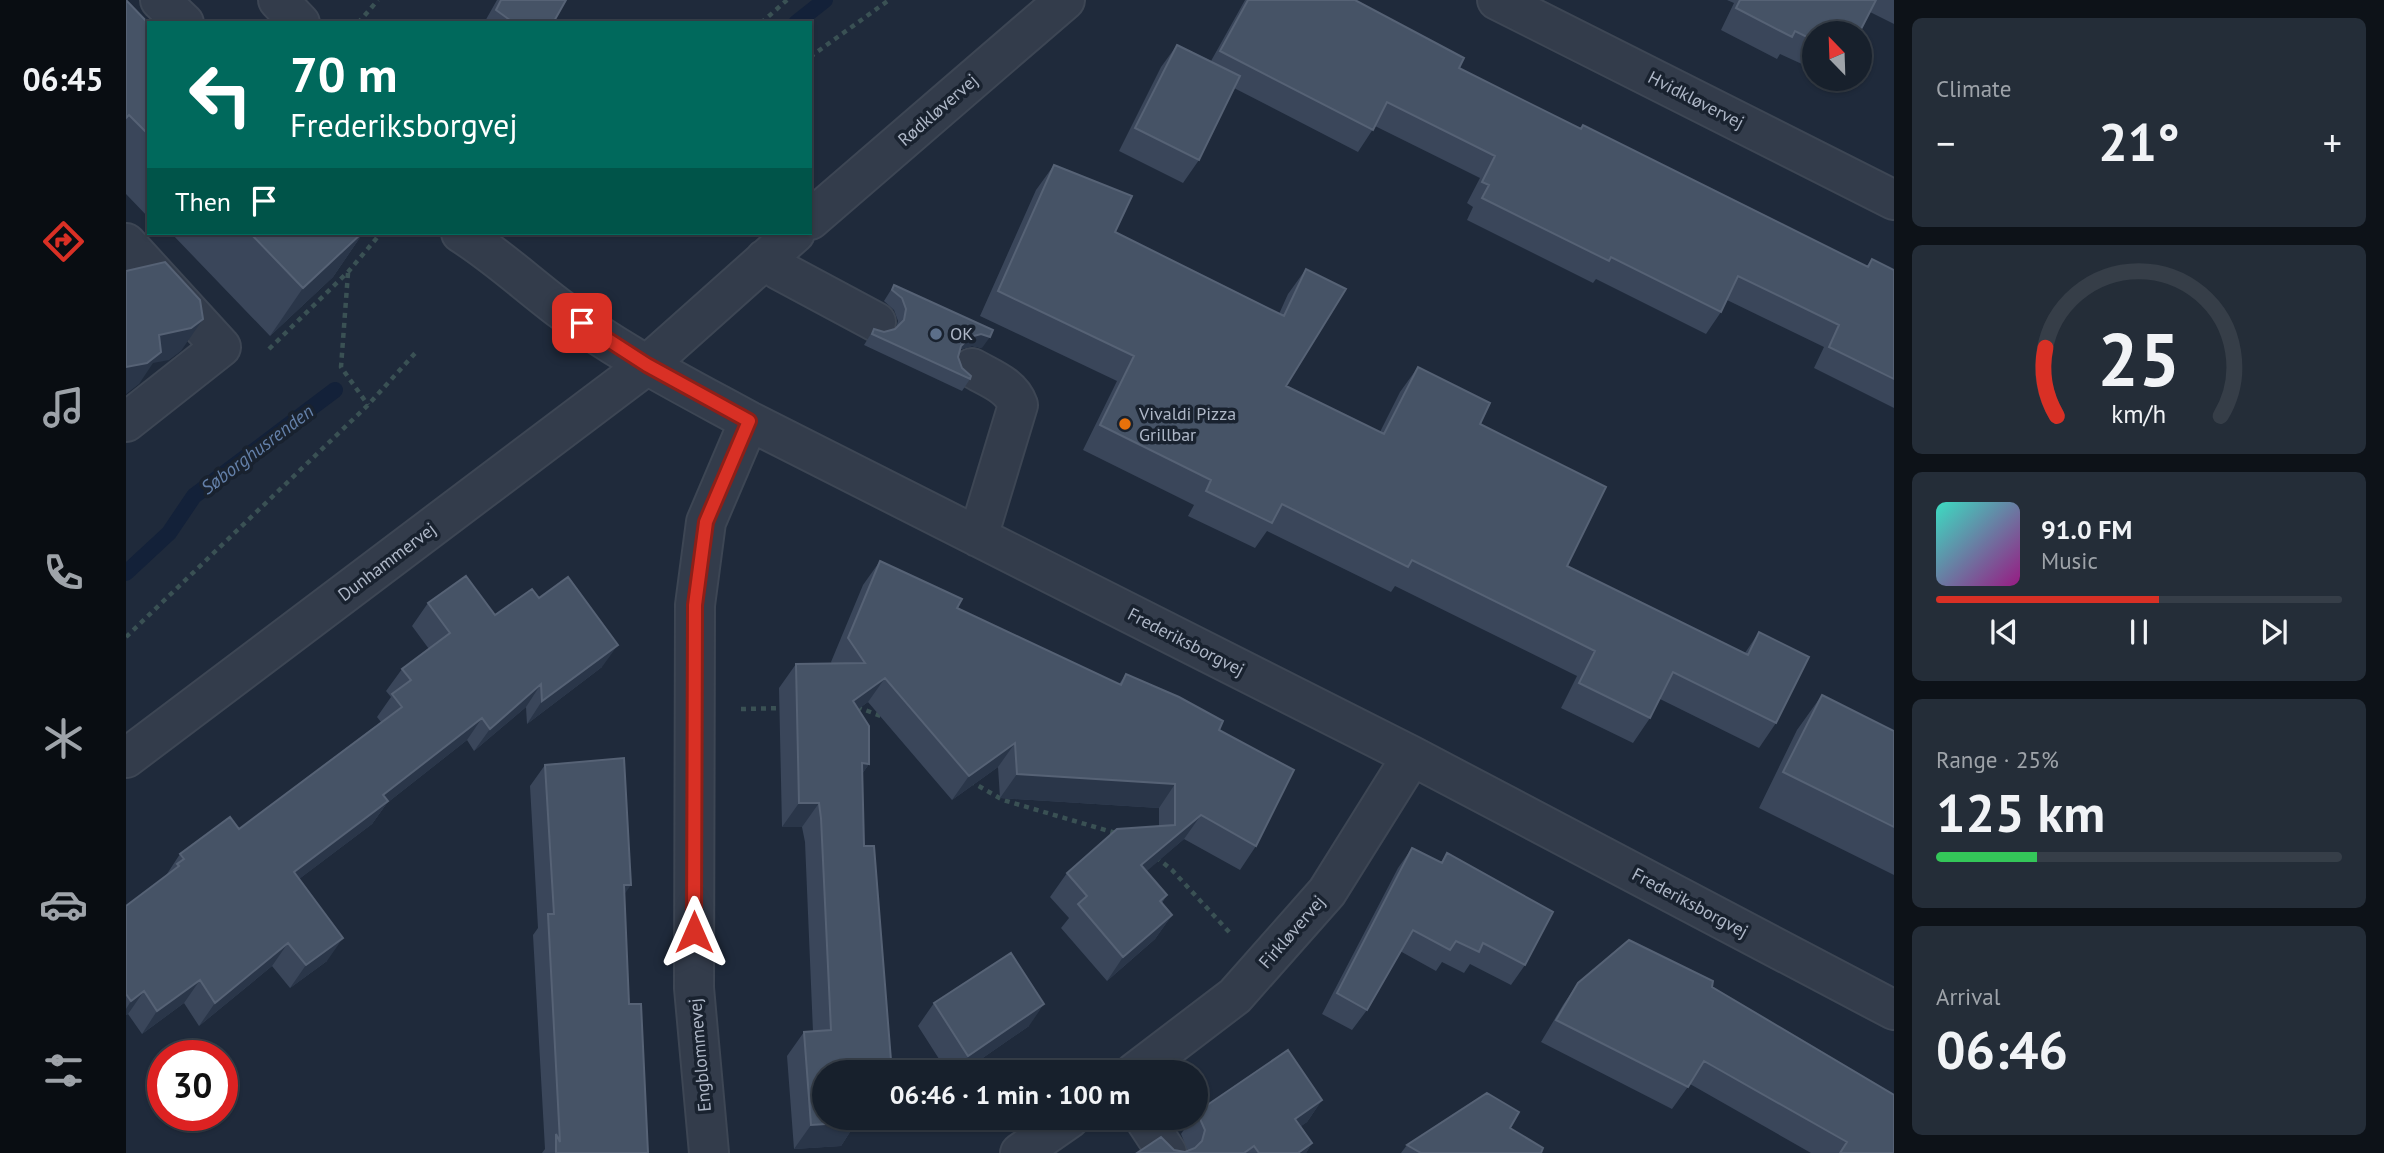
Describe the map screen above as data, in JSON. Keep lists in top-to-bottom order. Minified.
{"streets":{"street":["Hvidkløvervej","Rødkløvervej","Dunhammervej","Frederiksborgvej","Firkløvervej","Engblommevej"]},"crossings":[["Dunhammervej","Frederiksborgvej"],["Frederiksborgvej","Firkløvervej"],["Frederiksborgvej","Engblommevej"]],"water":["Søborghusrenden"],"places":["OK","Vivaldi Pizza Grillbar"],"north":"top left","page":{"tabs":"06:45","tile":["Climate",["Range · 25%","125 km"],["Arrival","06:46"]],"turn":["70 m","Frederiksborgvej"],"heat":["−","21°","+"],"then":"Then","song":["91.0 FM","Music"],"limit":"30","trip":"06:46 · 1 min · 100 m","gauge":["25","km/h"]}}
